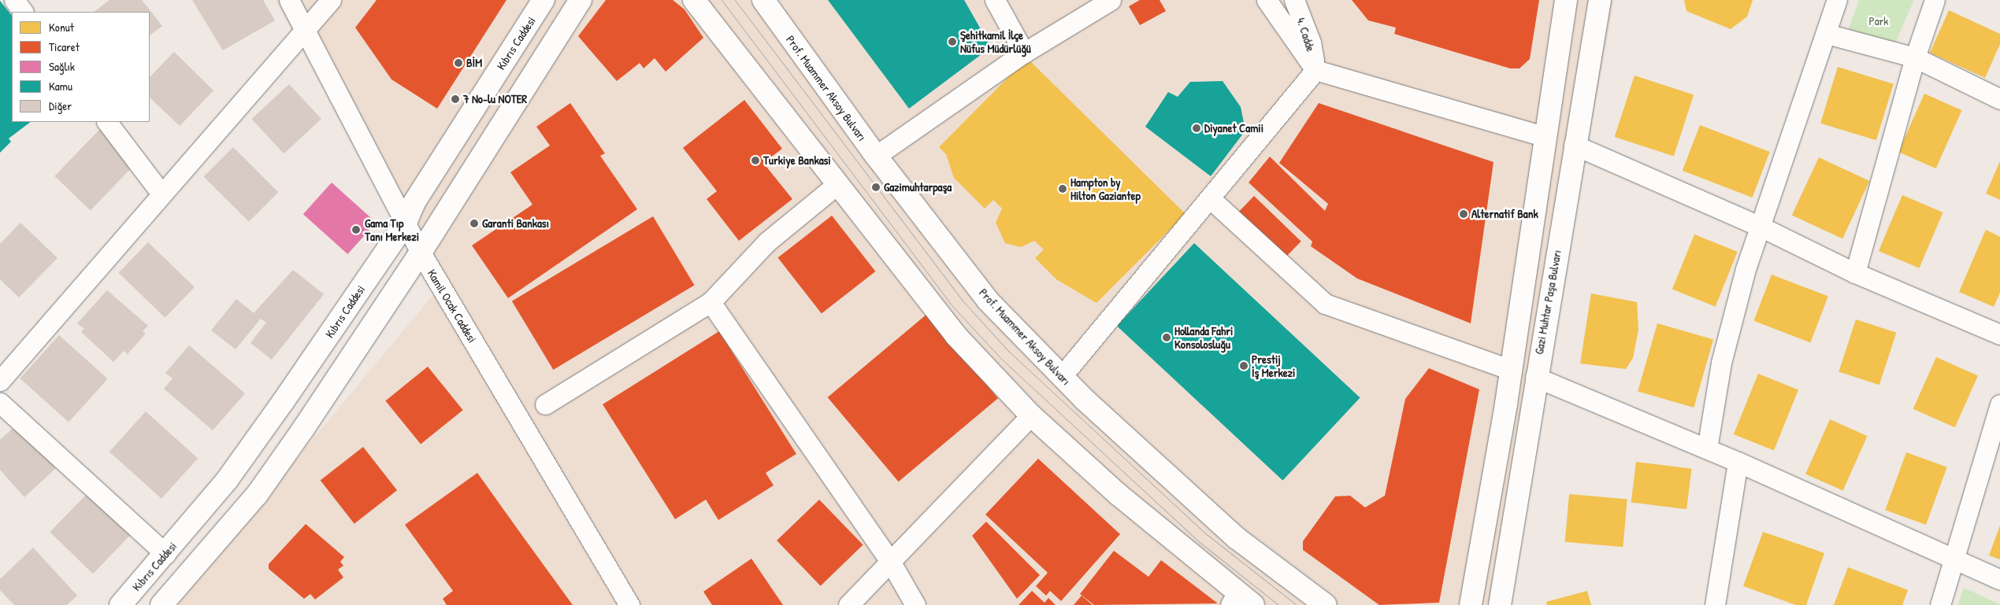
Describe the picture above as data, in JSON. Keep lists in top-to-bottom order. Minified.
{"streets":{"main road":["Kıbrıs Caddesi","Prof. Muammer Aksoy Bulvarı","Gazi Muhtar Paşa Bulvarı"],"street":["4. Cadde","Kamil Ocak Caddesi"]},"crossings":[["Kıbrıs Caddesi","Kamil Ocak Caddesi"]],"parks":["Park"],"places":["Şehitkamil İlçe Nüfus Müdürlüğü","BİM","7 No-lu NOTER","Diyanet Camii","Turkiye Bankasi","Gazimuhtarpaşa","Hampton by Hilton Gaziantep","Alternatif Bank","Garanti Bankası","Gama Tıp Tanı Merkezi","Hollanda Fahri Konsolosluğu","Prestij İş Merkezi"],"legend":["Konut","Ticaret","Sağlık","Kamu","Diğer"]}
